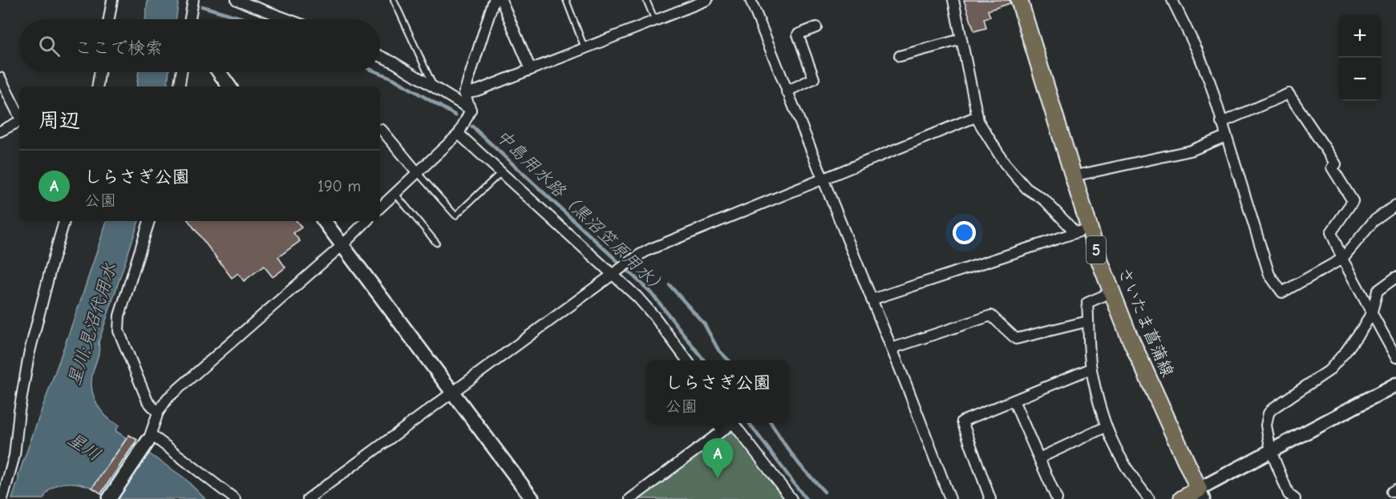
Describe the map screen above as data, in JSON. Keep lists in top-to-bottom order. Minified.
{"streets":{"main road":["5","さいたま菖蒲線"]},"water":["中島用水路（黒沼笠原用水）","星川;見沼代用水","星川"],"page":{"map_buttons":["+","−"],"search":"ここで検索","heading":"周辺","list":[{"mark":"A","name":"しらさぎ公園","note":"公園","value":"190 m"}],"popup":["しらさぎ公園","公園"],"pins":"A"}}
